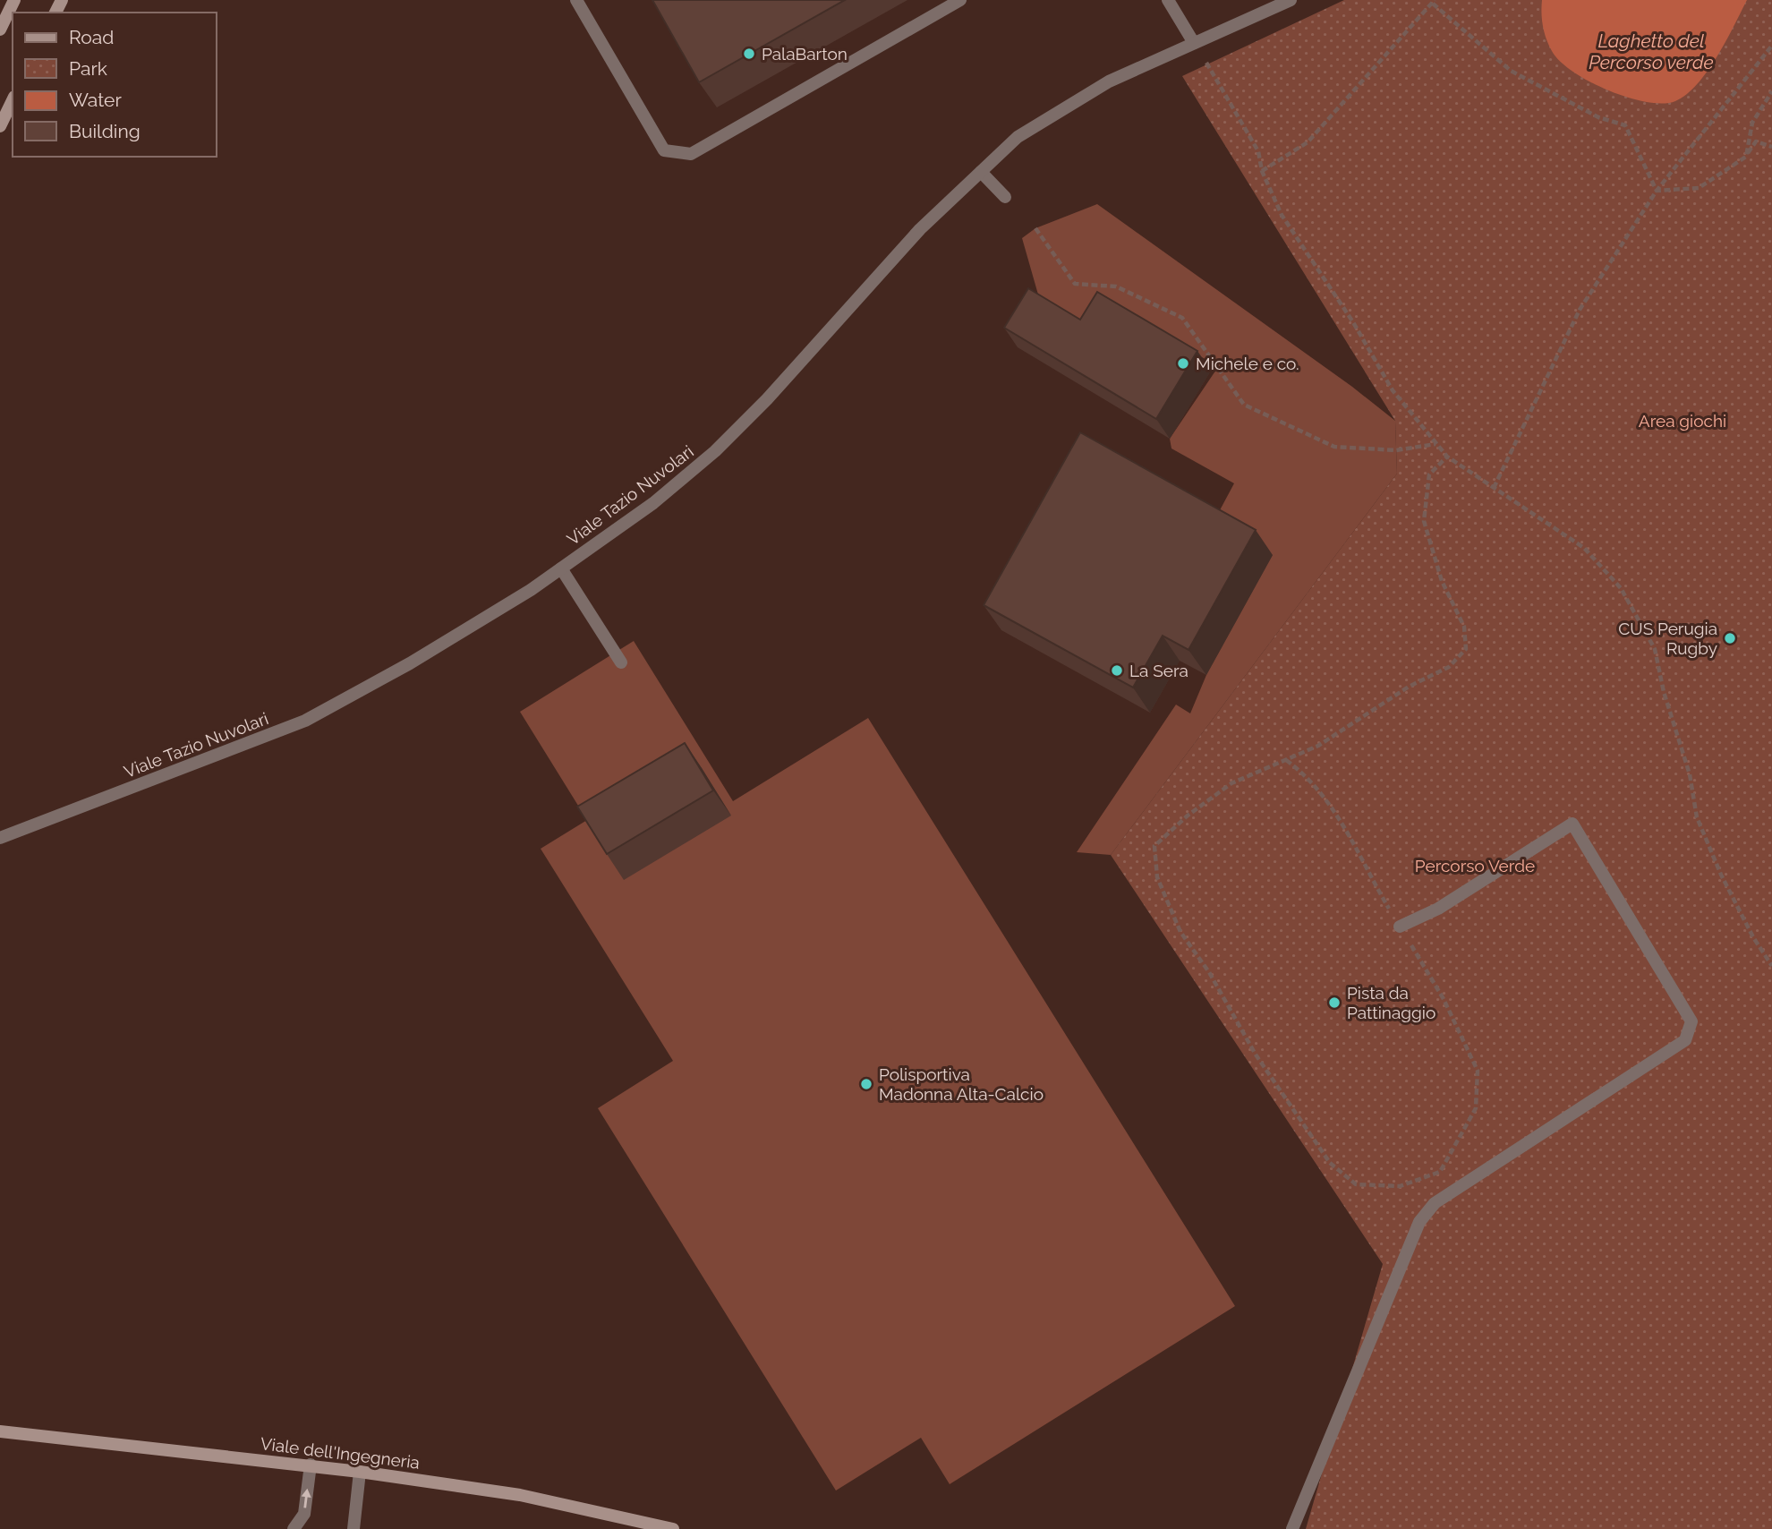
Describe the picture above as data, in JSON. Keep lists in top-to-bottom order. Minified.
{"streets":{"street":["Viale Tazio Nuvolari","Viale dell'Ingegneria"]},"water":["Laghetto del Percorso verde"],"parks":["Area giochi","Percorso Verde"],"places":["PalaBarton","Michele e co.","CUS Perugia Rugby","La Sera","Pista da Pattinaggio","Polisportiva Madonna Alta-Calcio"],"legend":["Road","Park","Water","Building"]}
